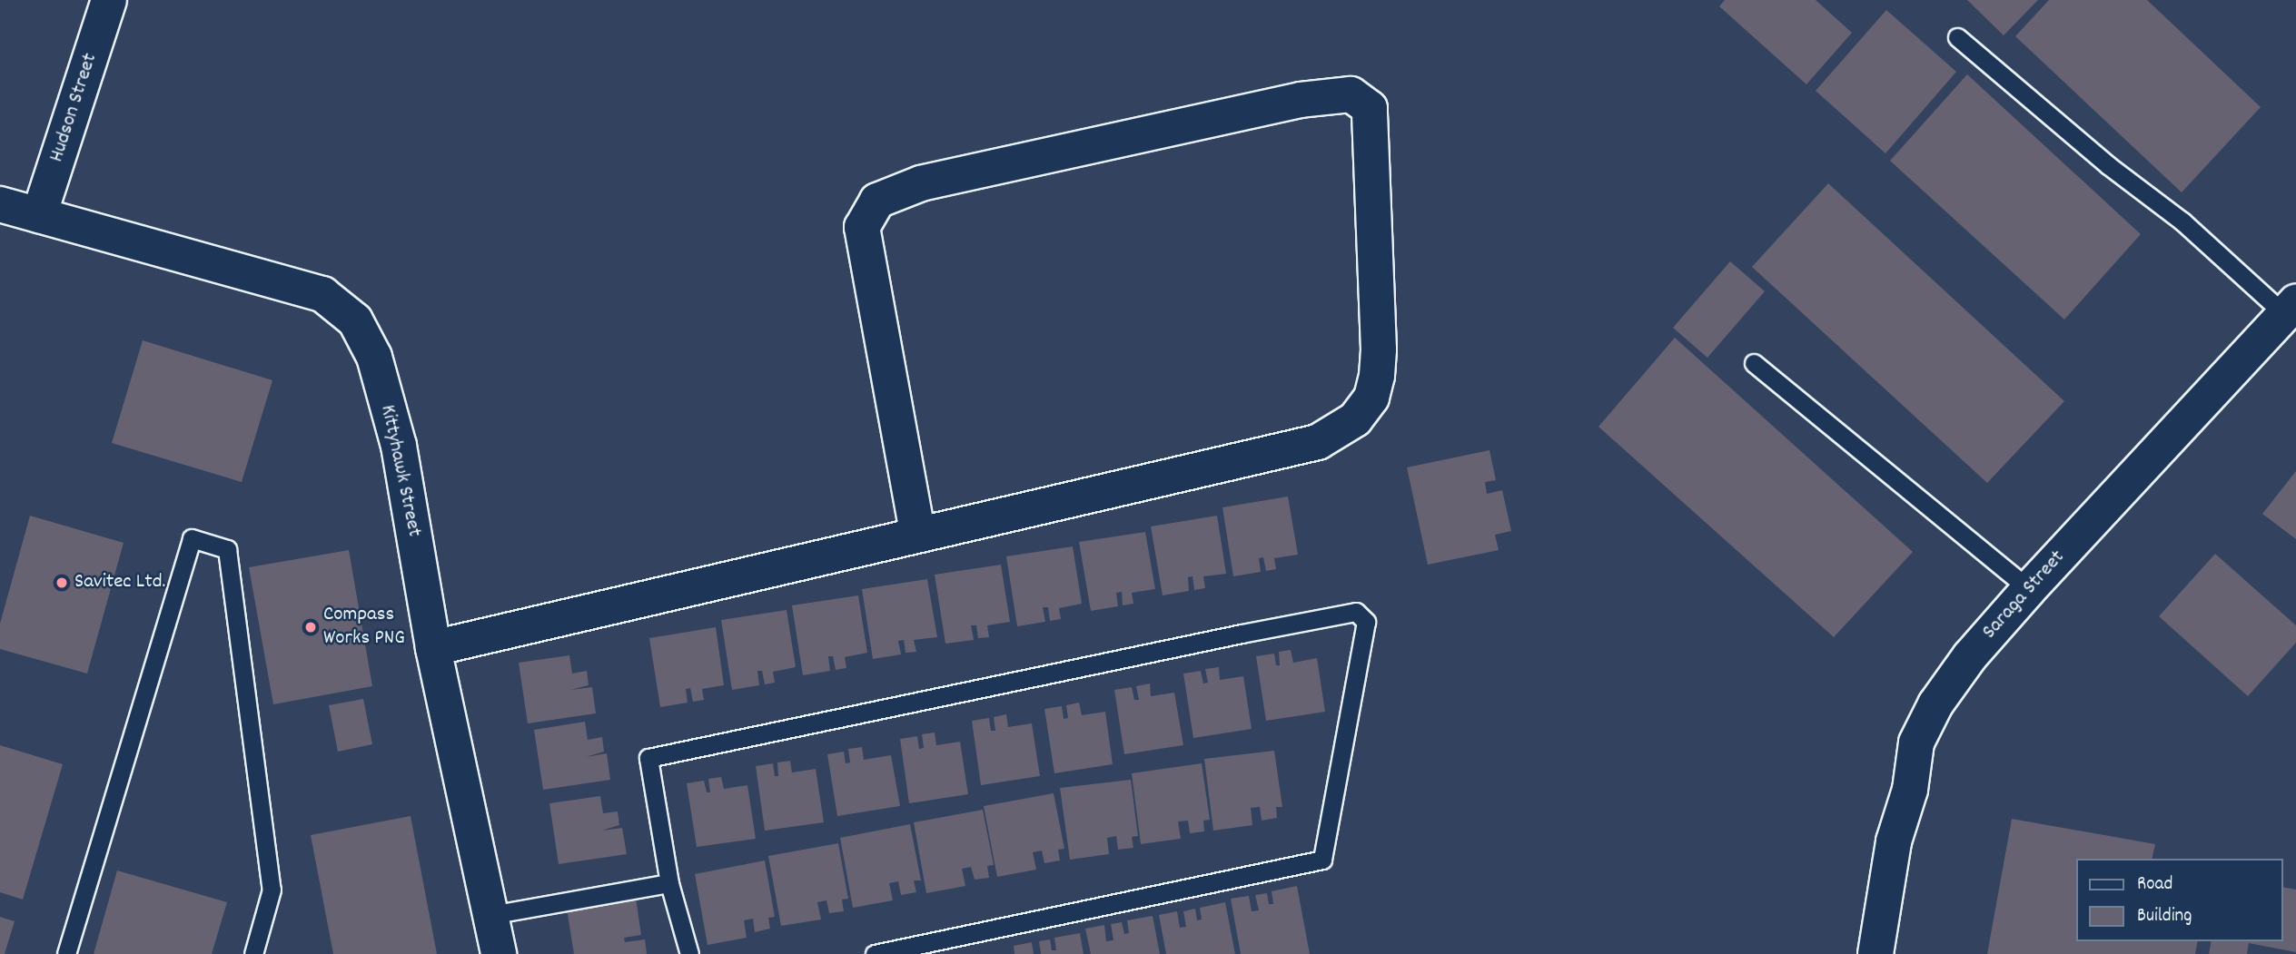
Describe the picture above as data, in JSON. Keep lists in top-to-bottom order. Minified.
{"streets":{"street":["Hudson Street","Kittyhawk Street","Saraga Street"]},"crossings":[["Hudson Street","Kittyhawk Street"]],"places":["Savitec Ltd.","Compass Works PNG"],"legend":["Road","Building"]}
